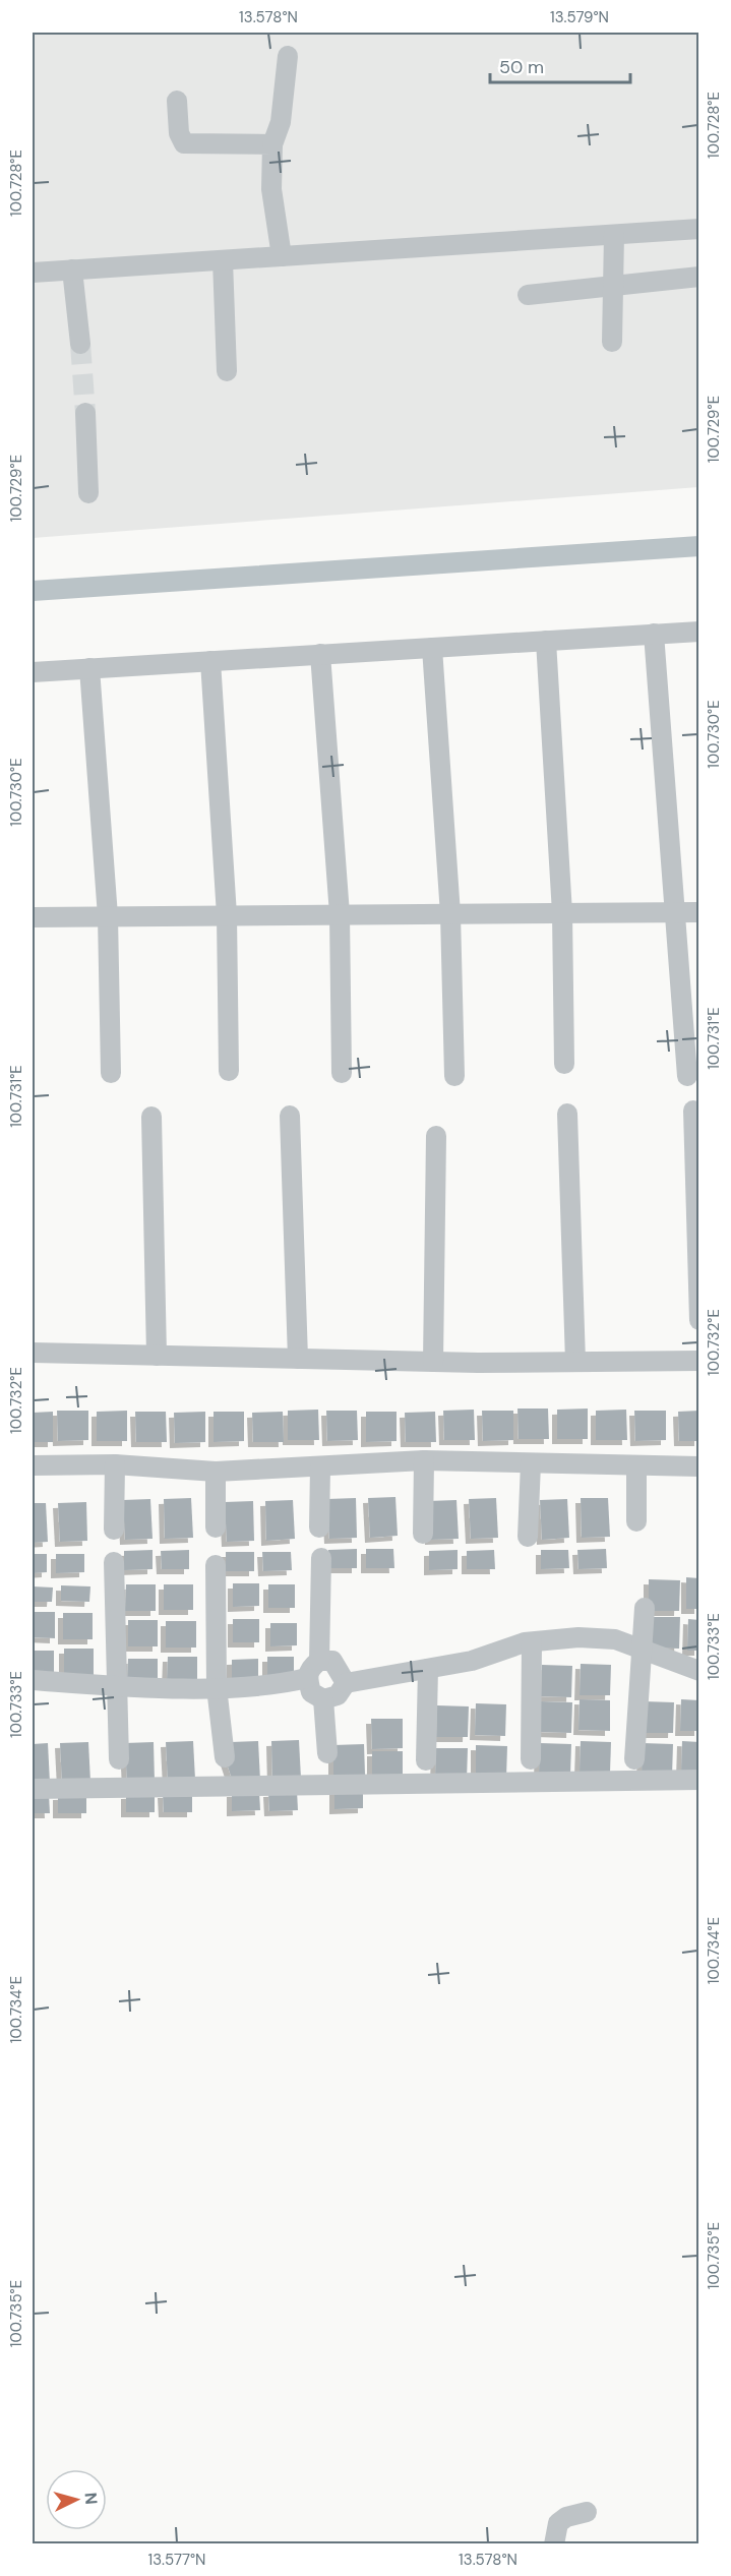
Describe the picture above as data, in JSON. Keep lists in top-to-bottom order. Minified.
{"scale_bar":"50 m","north":"right","coordinates":["13.578°N","13.579°N","100.728°E","100.729°E","100.730°E","100.731°E","100.732°E","100.733°E","100.734°E","100.735°E","13.577°N"]}
